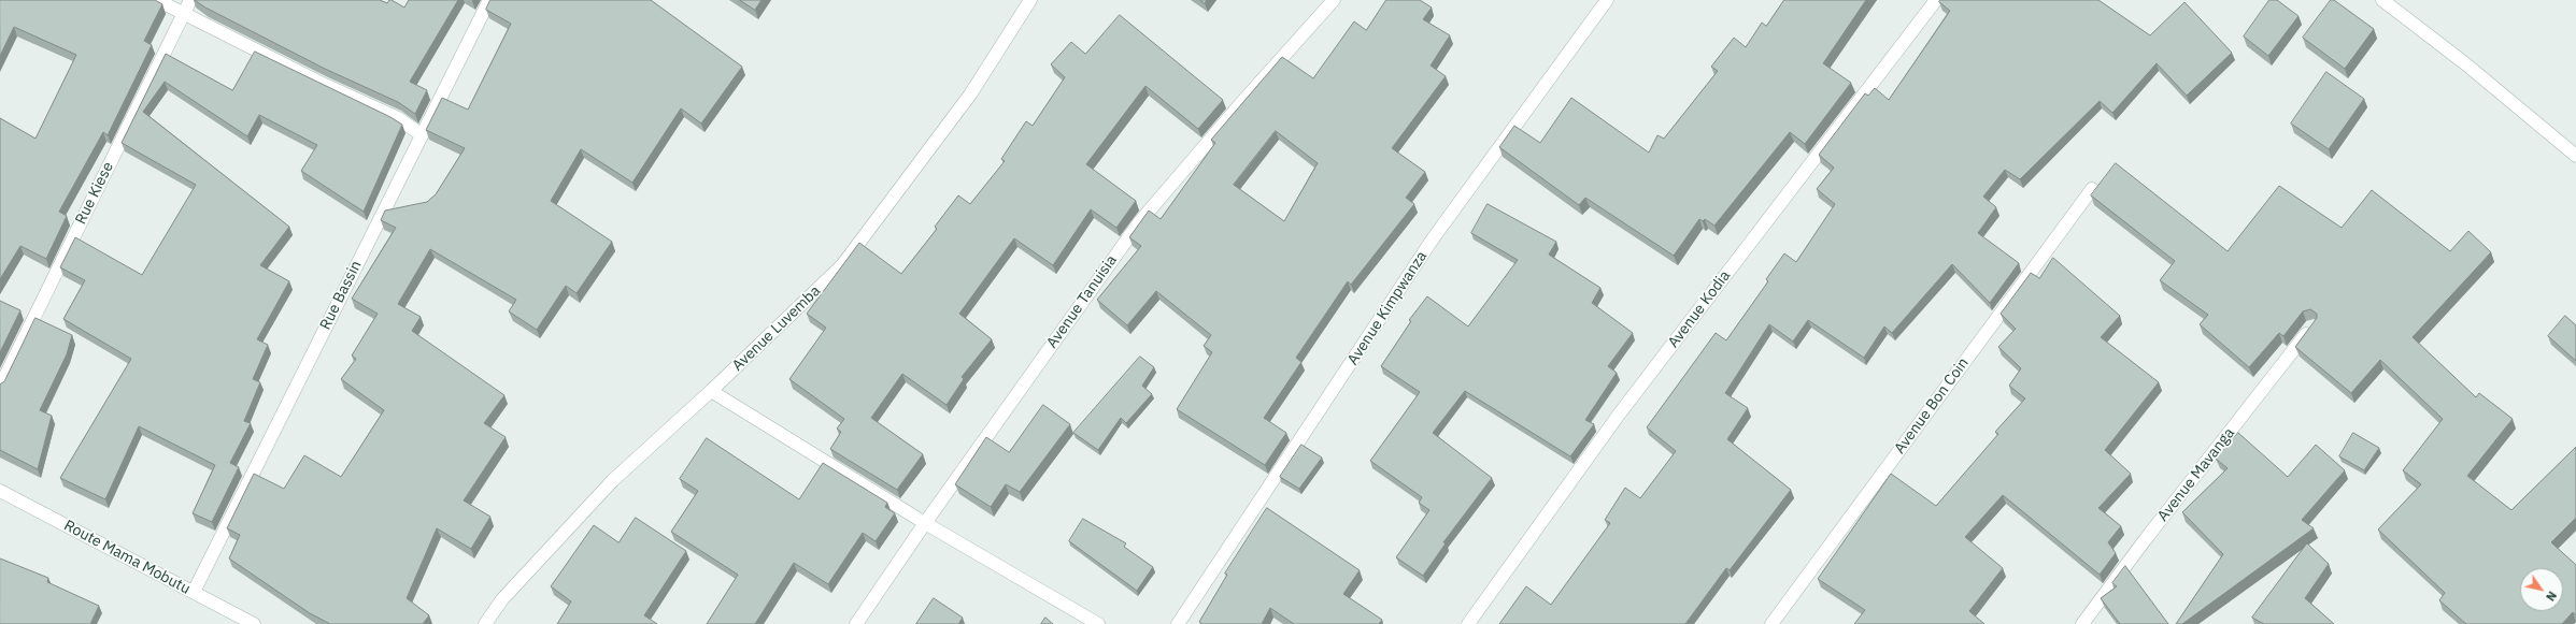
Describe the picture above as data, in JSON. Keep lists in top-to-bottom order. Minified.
{"streets":{"street":["Rue Kiese","Rue Bassin","Avenue Tanuisia","Avenue Kimpwanza","Avenue Kodia","Avenue Luvemba","Avenue Bon Coin","Avenue Mavanga","Route Mama Mobutu"]},"crossings":[["Rue Bassin","Route Mama Mobutu"]],"north":"bottom right"}
